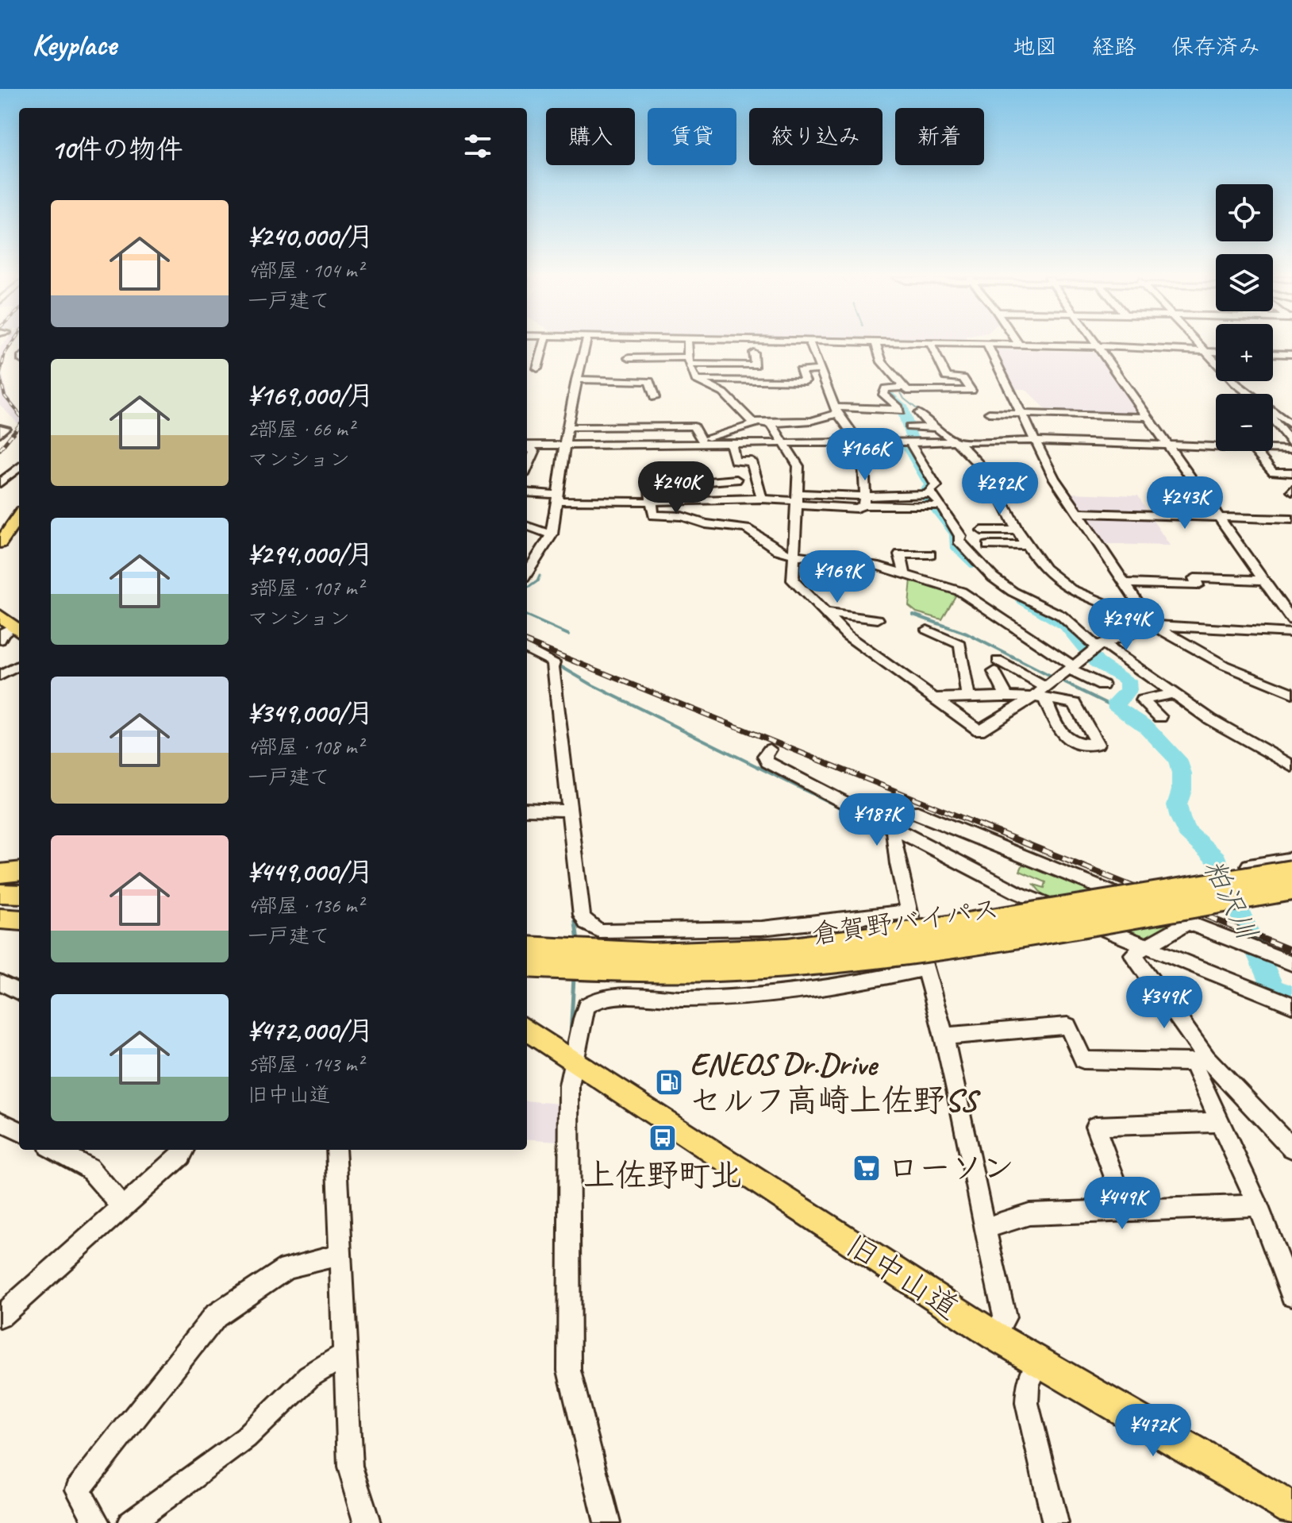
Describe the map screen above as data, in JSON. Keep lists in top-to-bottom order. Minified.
{"streets":{"highway":["倉賀野バイパス"],"main road":["旧中山道"]},"water":["粕沢川"],"places":{"fuel station":["ENEOS Dr.Drive セルフ高崎上佐野SS"],"bus stop":["上佐野町北"],"supermarket":["ローソン"]},"page":{"header":"Keyplace","nav":["地図","経路","保存済み"],"chip":["購入","賃貸","絞り込み","新着"],"heading":"10件の物件","map_buttons":["+","−"],"list":[{"name":"¥240,000/月","note":"4部屋 · 104 m² · 一戸建て"},{"name":"¥169,000/月","note":"2部屋 · 66 m² · マンション"},{"name":"¥294,000/月","note":"3部屋 · 107 m² · マンション"},{"name":"¥349,000/月","note":"4部屋 · 108 m² · 一戸建て"},{"name":"¥449,000/月","note":"4部屋 · 136 m² · 一戸建て"},{"name":"¥472,000/月","note":"5部屋 · 143 m² · 旧中山道"}],"price":["¥166K","¥240K","¥292K","¥243K","¥169K","¥294K","¥187K","¥349K","¥449K","¥472K"]}}
